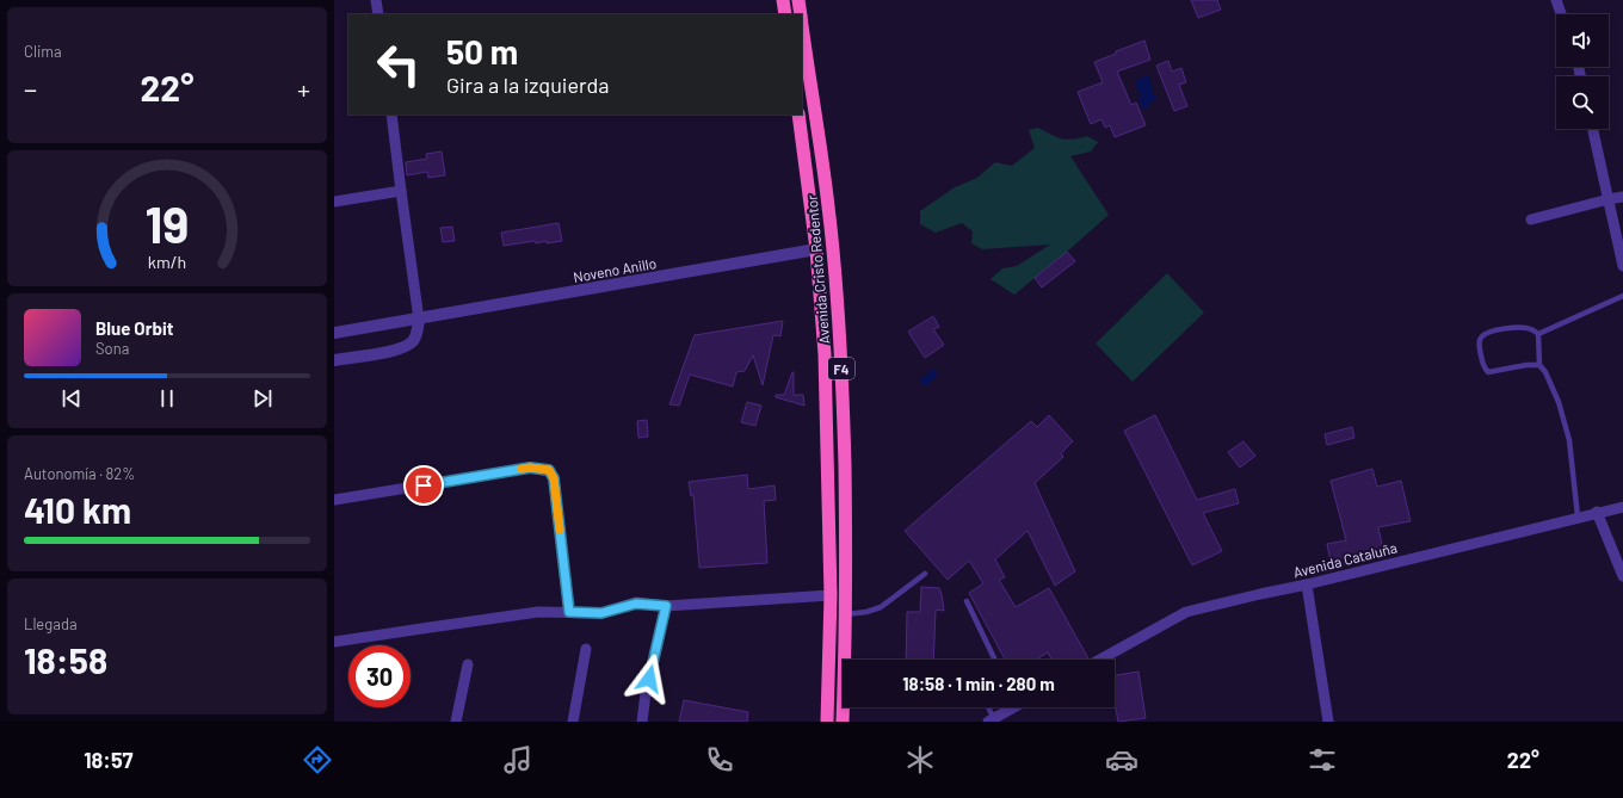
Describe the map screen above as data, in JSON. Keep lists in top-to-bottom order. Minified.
{"streets":{"highway":["Avenida Cristo Redentor","F4"],"street":["Noveno Anillo","Avenida Cataluña"]},"crossings":[["Noveno Anillo","Avenida Cristo Redentor"]],"page":{"tile":["Clima",["Autonomía · 82%","410 km"],["Llegada","18:58"]],"turn":["50 m","Gira a la izquierda"],"heat":["−","22°","+"],"song":["Blue Orbit","Sona"],"limit":"30","trip":"18:58 · 1 min · 280 m","tabs":["18:57","22°"],"gauge":["19","km/h"]}}
